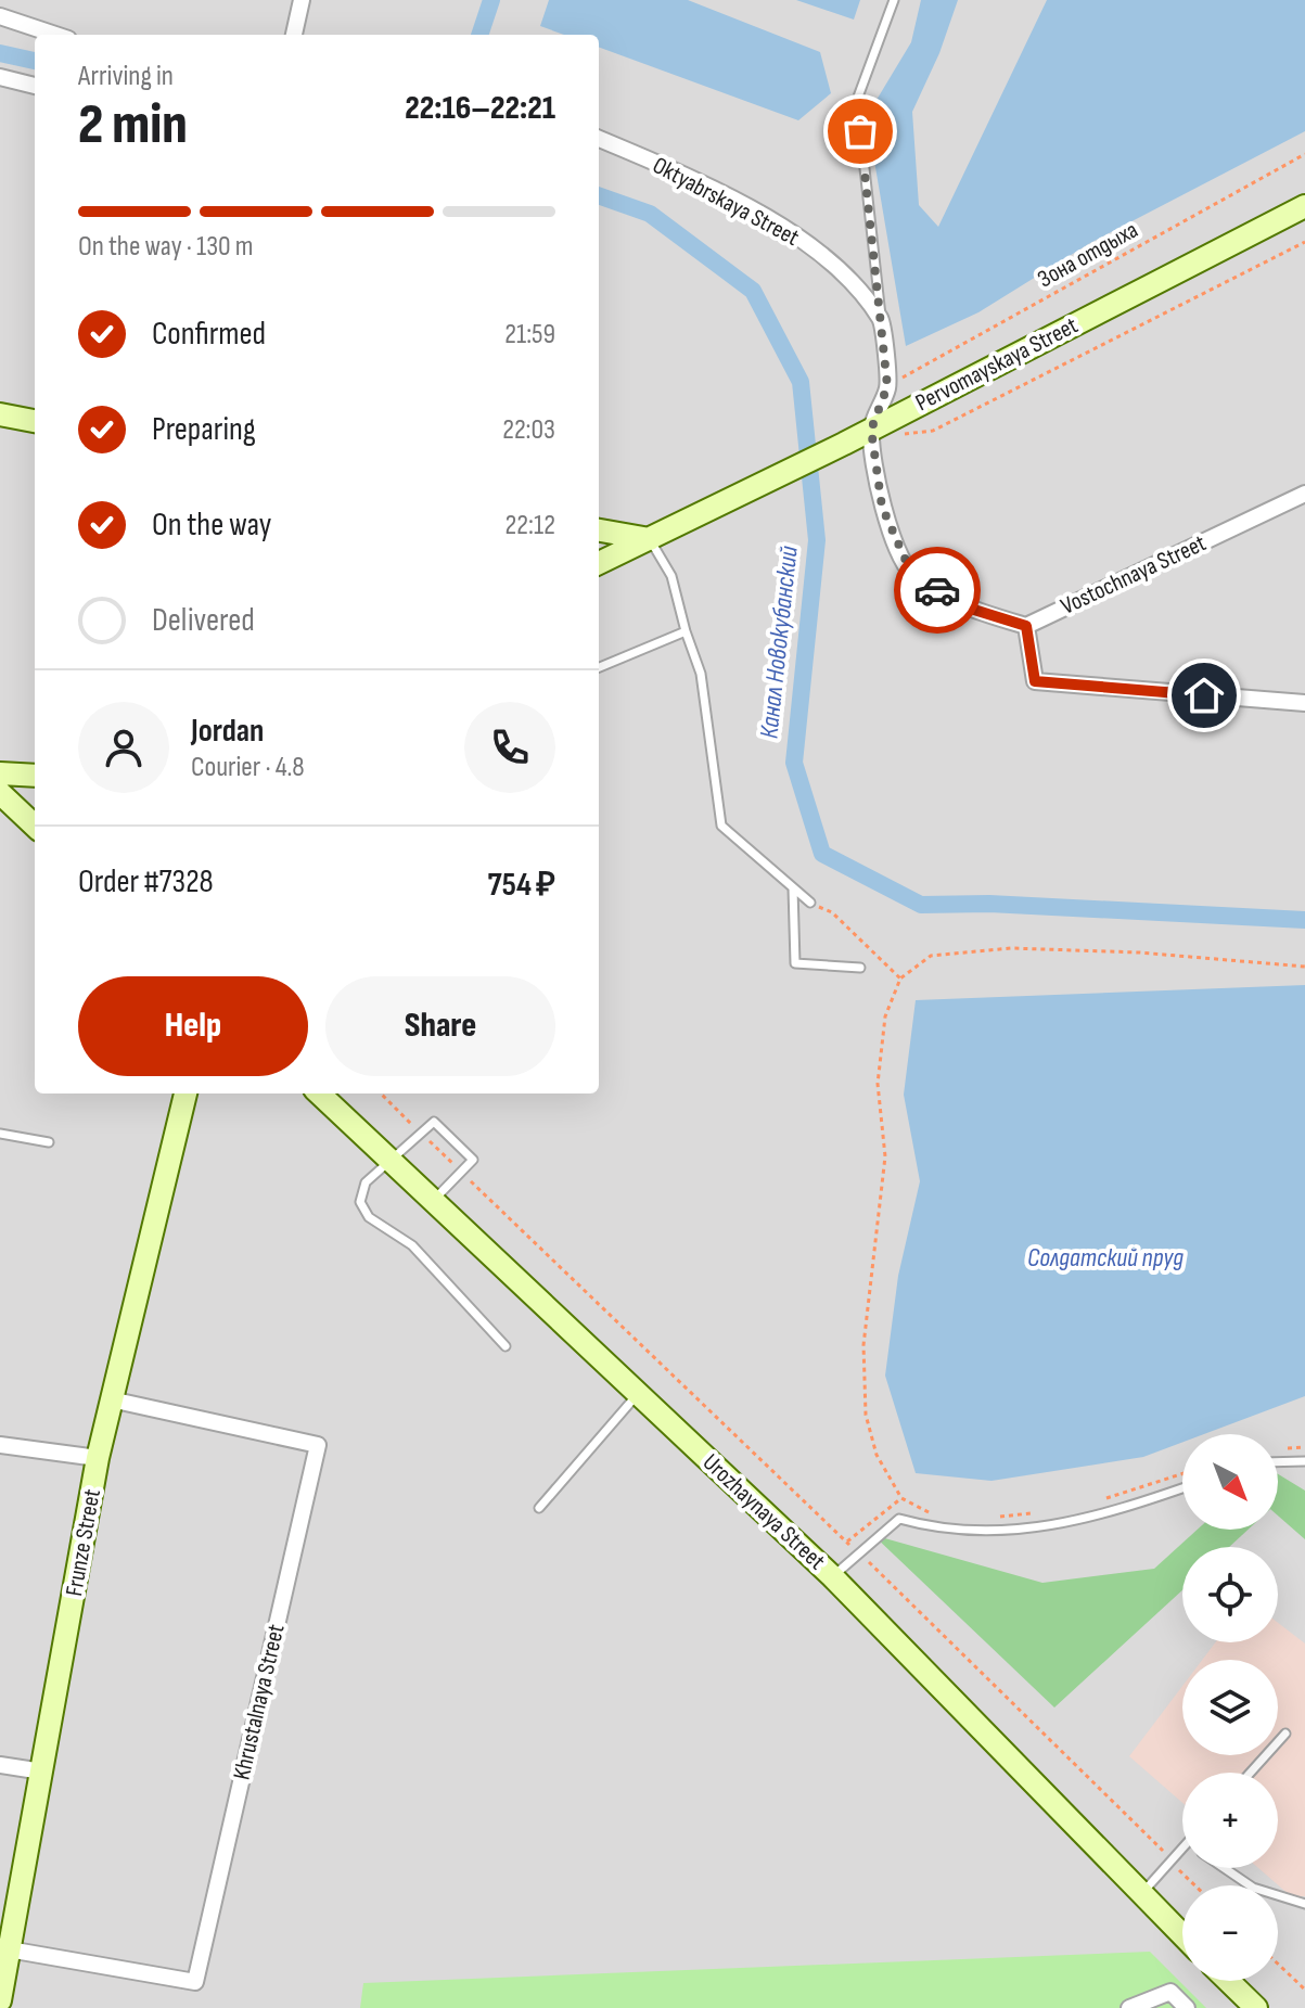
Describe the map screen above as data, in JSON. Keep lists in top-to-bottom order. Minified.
{"streets":{"main road":["Pervomayskaya Street","Urozhaynaya Street","Frunze Street"],"street":["Oktyabrskaya Street","Vostochnaya Street","Khrustalnaya Street"],"path":["Зона отдыха"]},"crossings":[["Frunze Street","Khrustalnaya Street"]],"water":["Канал Новокубанский","Солдатский пруд"],"north":"bottom right","page":{"heading":["2 min","Arriving in","22:16–22:21"],"panel":["Jordan","Courier · 4.8","Order #7328","754 ₽"],"bar":"On the way · 130 m","list":[["Confirmed","21:59"],["Preparing","22:03"],["On the way","22:12"],"Delivered"],"buttons":["Help","Share"],"map_buttons":["+","−"]}}
